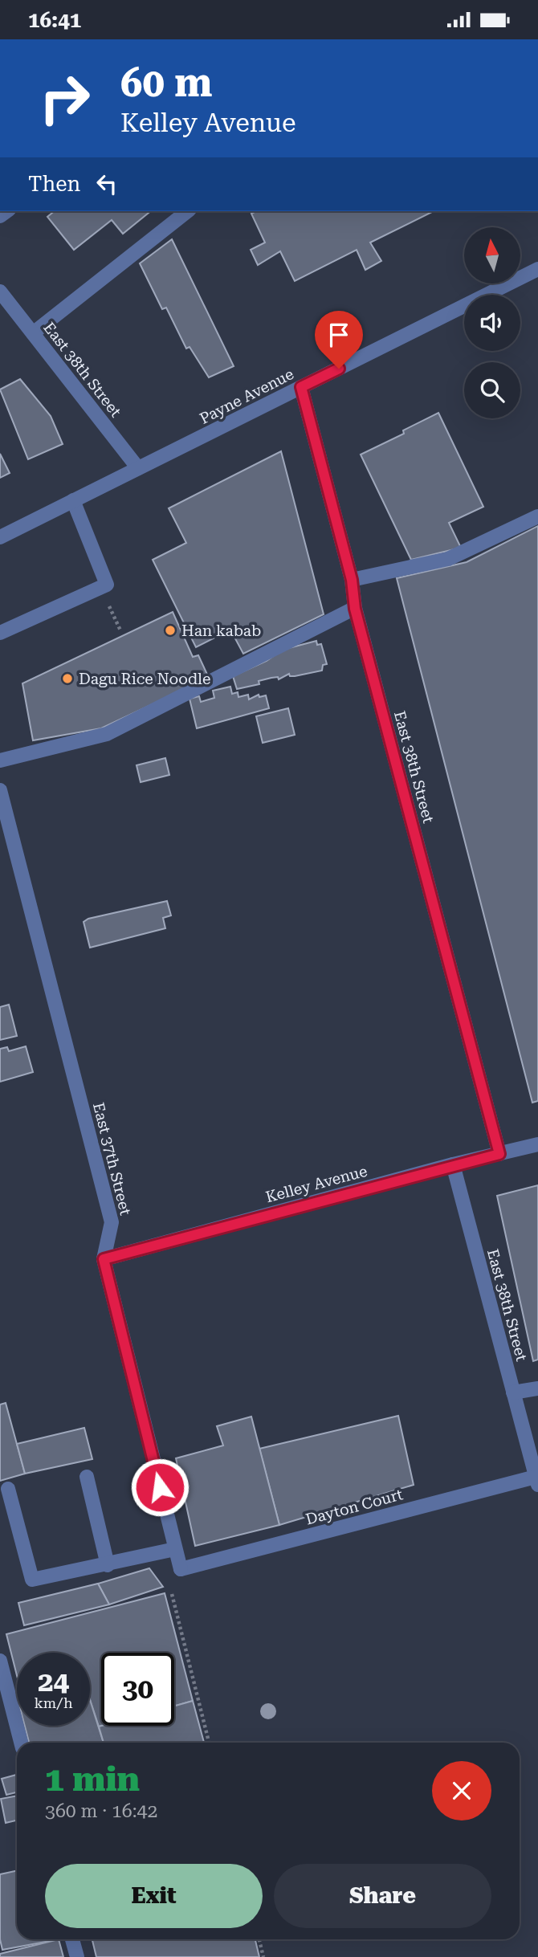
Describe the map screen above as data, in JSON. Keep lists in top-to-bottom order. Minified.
{"streets":{"street":["East 38th Street","Payne Avenue","East 37th Street","Kelley Avenue","Dayton Court"]},"crossings":[["East 38th Street","Payne Avenue"],["East 38th Street","Kelley Avenue"],["East 38th Street","Dayton Court"],["East 37th Street","Kelley Avenue"],["East 37th Street","Dayton Court"]],"places":["Han kabab","Dagu Rice Noodle"],"north":"top","page":{"status":"16:41","turn":["60 m","Kelley Avenue"],"then":"Then","speed":"24 km/h","limit":"30","heading":["1 min","360 m · 16:42"],"buttons":["Exit","Share"]}}
